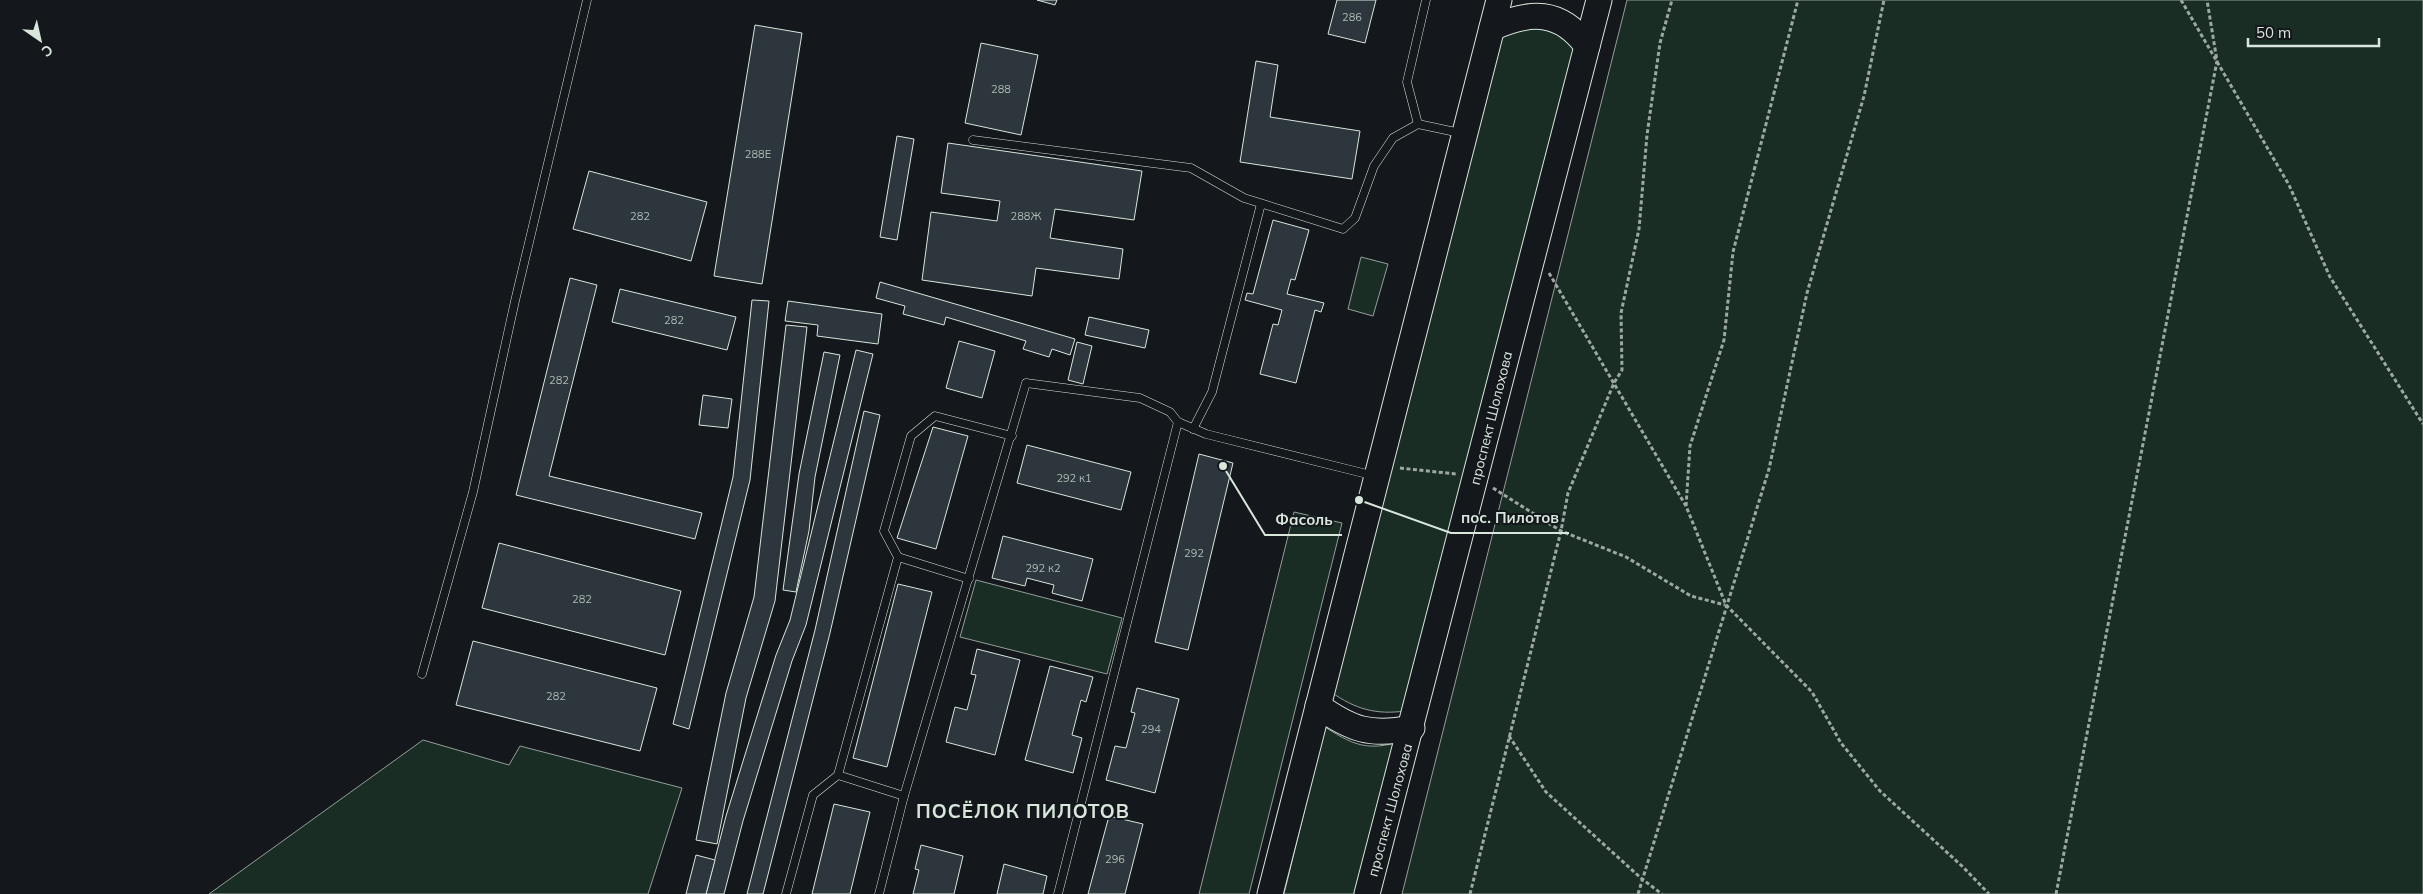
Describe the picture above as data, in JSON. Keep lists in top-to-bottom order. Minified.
{"streets":{"main road":["проспект Шолохова"]},"districts":["ПОСЁЛОК ПИЛОТОВ"],"places":["Фасоль","пос. Пилотов"],"house_numbers":["286","288","288Е","282","288Ж","282","282","292 к1","292","292 к2","282","282","294","296"],"scale_bar":"50 m","north":"bottom right"}
